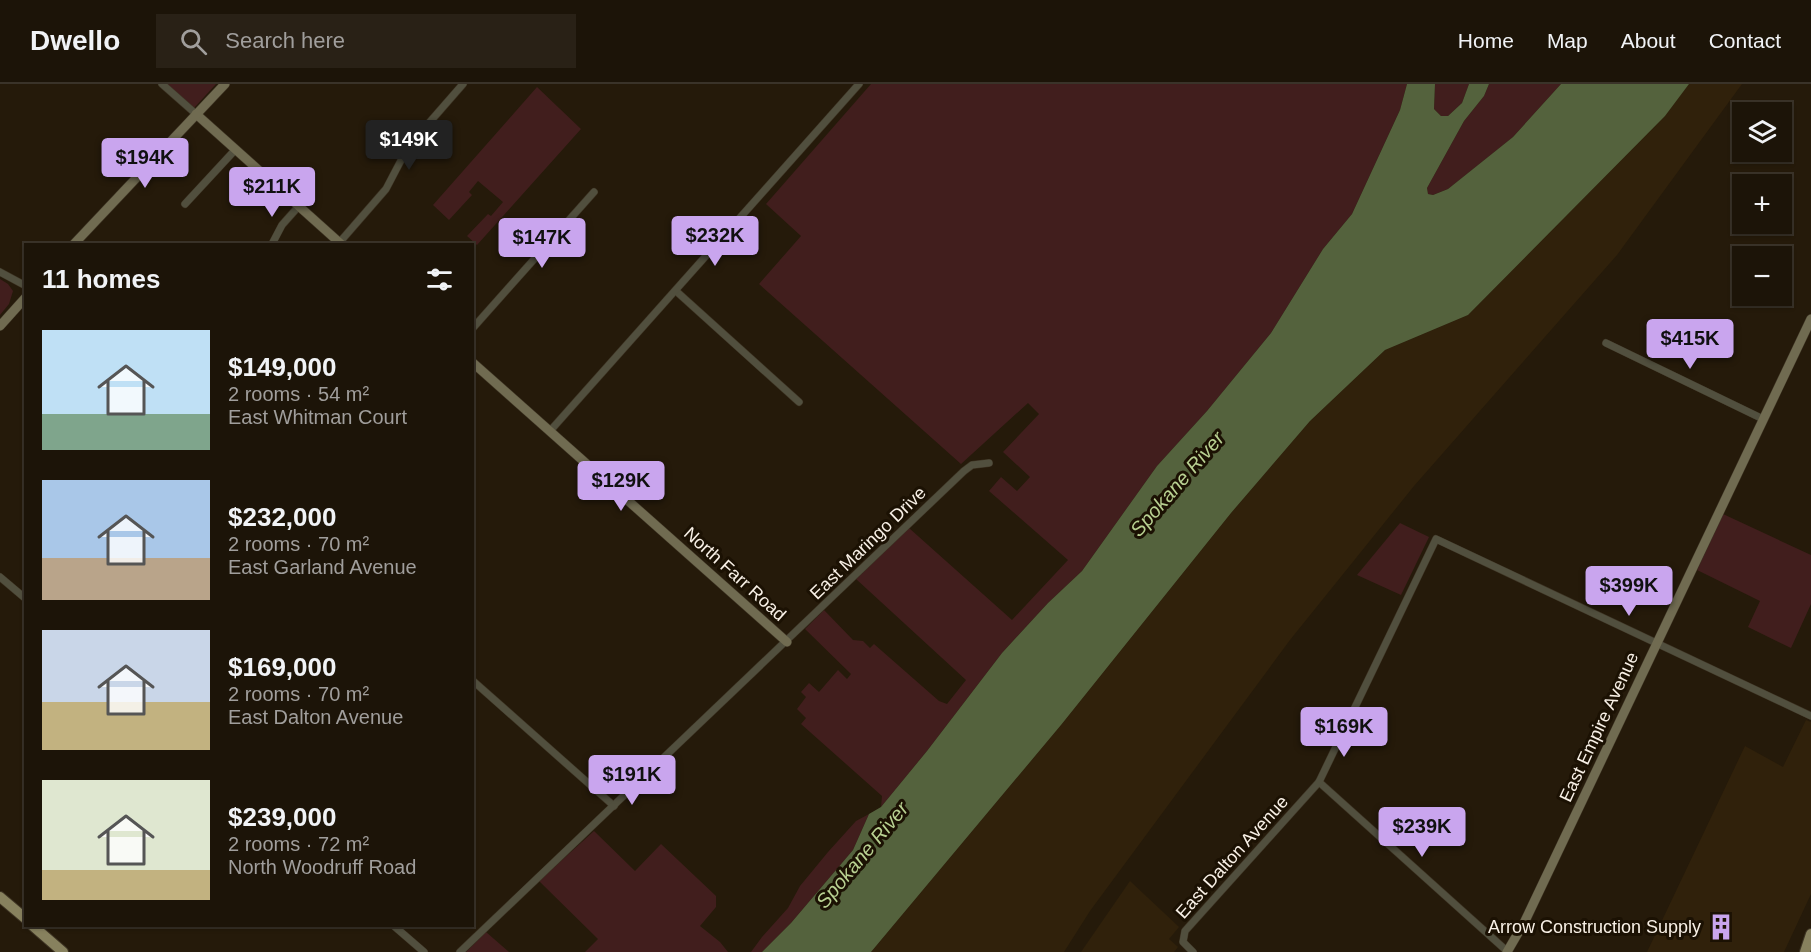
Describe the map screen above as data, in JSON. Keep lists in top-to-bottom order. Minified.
{"streets":{"street":["East Maringo Drive","North Farr Road","East Empire Avenue","East Dalton Avenue"]},"crossings":[["East Maringo Drive","North Farr Road"],["East Empire Avenue","East Dalton Avenue"]],"water":["Spokane River"],"places":{"building":["Arrow Construction Supply"]},"page":{"header":"Dwello","search":"Search here","nav":["Home","Map","About","Contact"],"map_buttons":["+","−"],"price":["$149K","$194K","$211K","$232K","$147K","$415K","$129K","$399K","$169K","$191K","$239K"],"heading":"11 homes","list":[{"name":"$149,000","note":"2 rooms · 54 m² · East Whitman Court"},{"name":"$232,000","note":"2 rooms · 70 m² · East Garland Avenue"},{"name":"$169,000","note":"2 rooms · 70 m² · East Dalton Avenue"},{"name":"$239,000","note":"2 rooms · 72 m² · North Woodruff Road"}]}}
